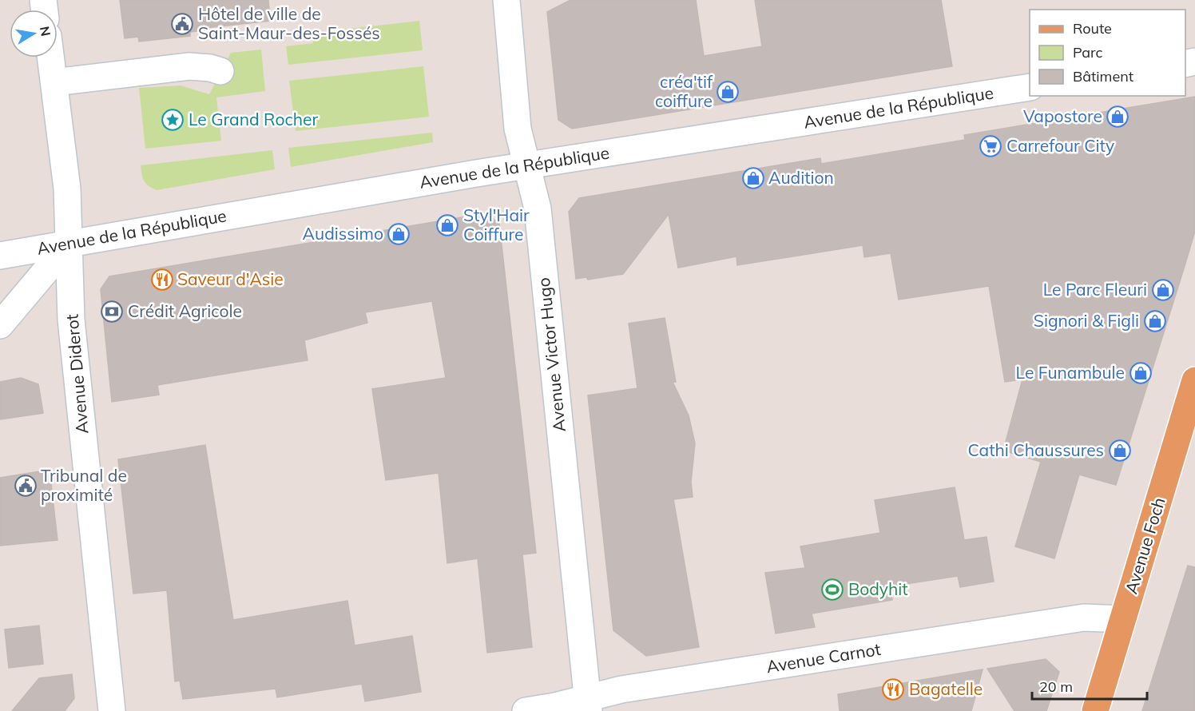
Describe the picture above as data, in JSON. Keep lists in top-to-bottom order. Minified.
{"streets":{"main road":["Avenue Foch"],"street":["Avenue de la République","Avenue Victor Hugo","Avenue Diderot","Avenue Carnot"]},"crossings":[["Avenue de la République","Avenue Victor Hugo"],["Avenue de la République","Avenue Diderot"],["Avenue Victor Hugo","Avenue Carnot"],["Avenue Foch","Avenue Carnot"]],"places":{"public building":["Hôtel de ville de Saint-Maur-des-Fossés","Tribunal de proximité"],"shop":["créa'tif coiffure","Vapostore","Audition","Styl'Hair Coiffure","Audissimo","Le Parc Fleuri","Signori & Figli","Le Funambule","Cathi Chaussures"],"place":["Le Grand Rocher"],"supermarket":["Carrefour City"],"restaurant":["Saveur d'Asie","Bagatelle"],"bank":["Crédit Agricole"],"sports":["Bodyhit"]},"legend":["Route","Parc","Bâtiment"],"scale_bar":"20 m","north":"right"}
